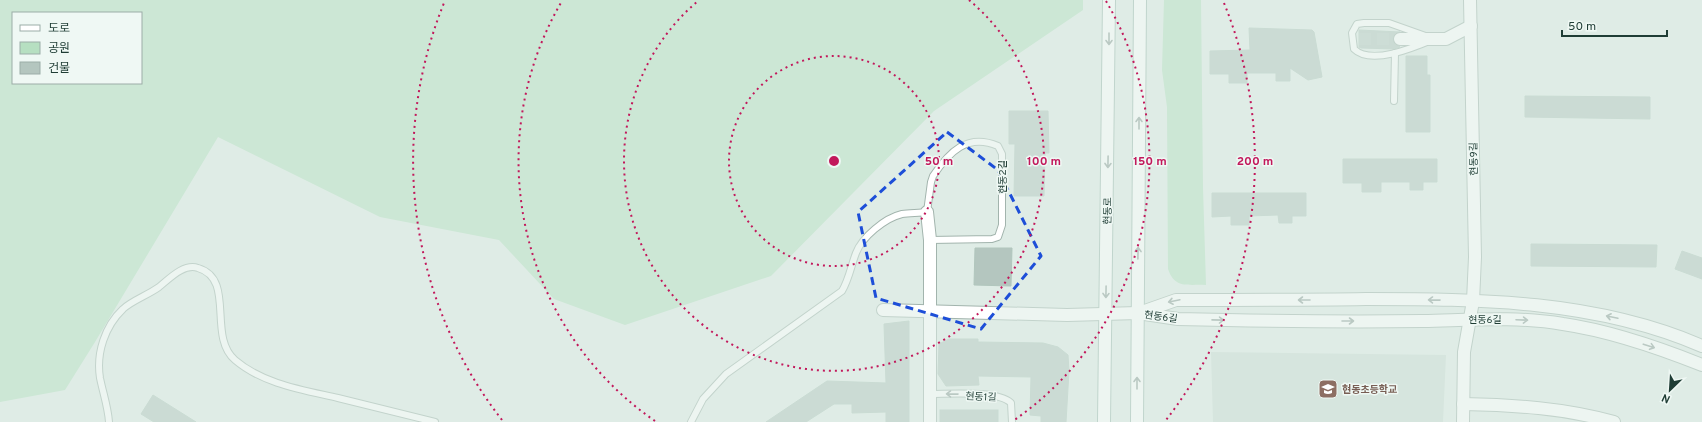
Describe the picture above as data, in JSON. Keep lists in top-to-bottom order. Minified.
{"streets":{"street":["현동9길","현동2길","현동로","현동6길"],"lane":["현동1길"]},"crossings":[["현동9길","현동6길"],["현동2길","현동1길"]],"one_way":["현동1길"],"places":{"school or university":["현동초등학교"]},"legend":["도로","공원","건물"],"scale_bar":"50 m","north":"bottom left","rings":["50 m","100 m","150 m","200 m"]}
